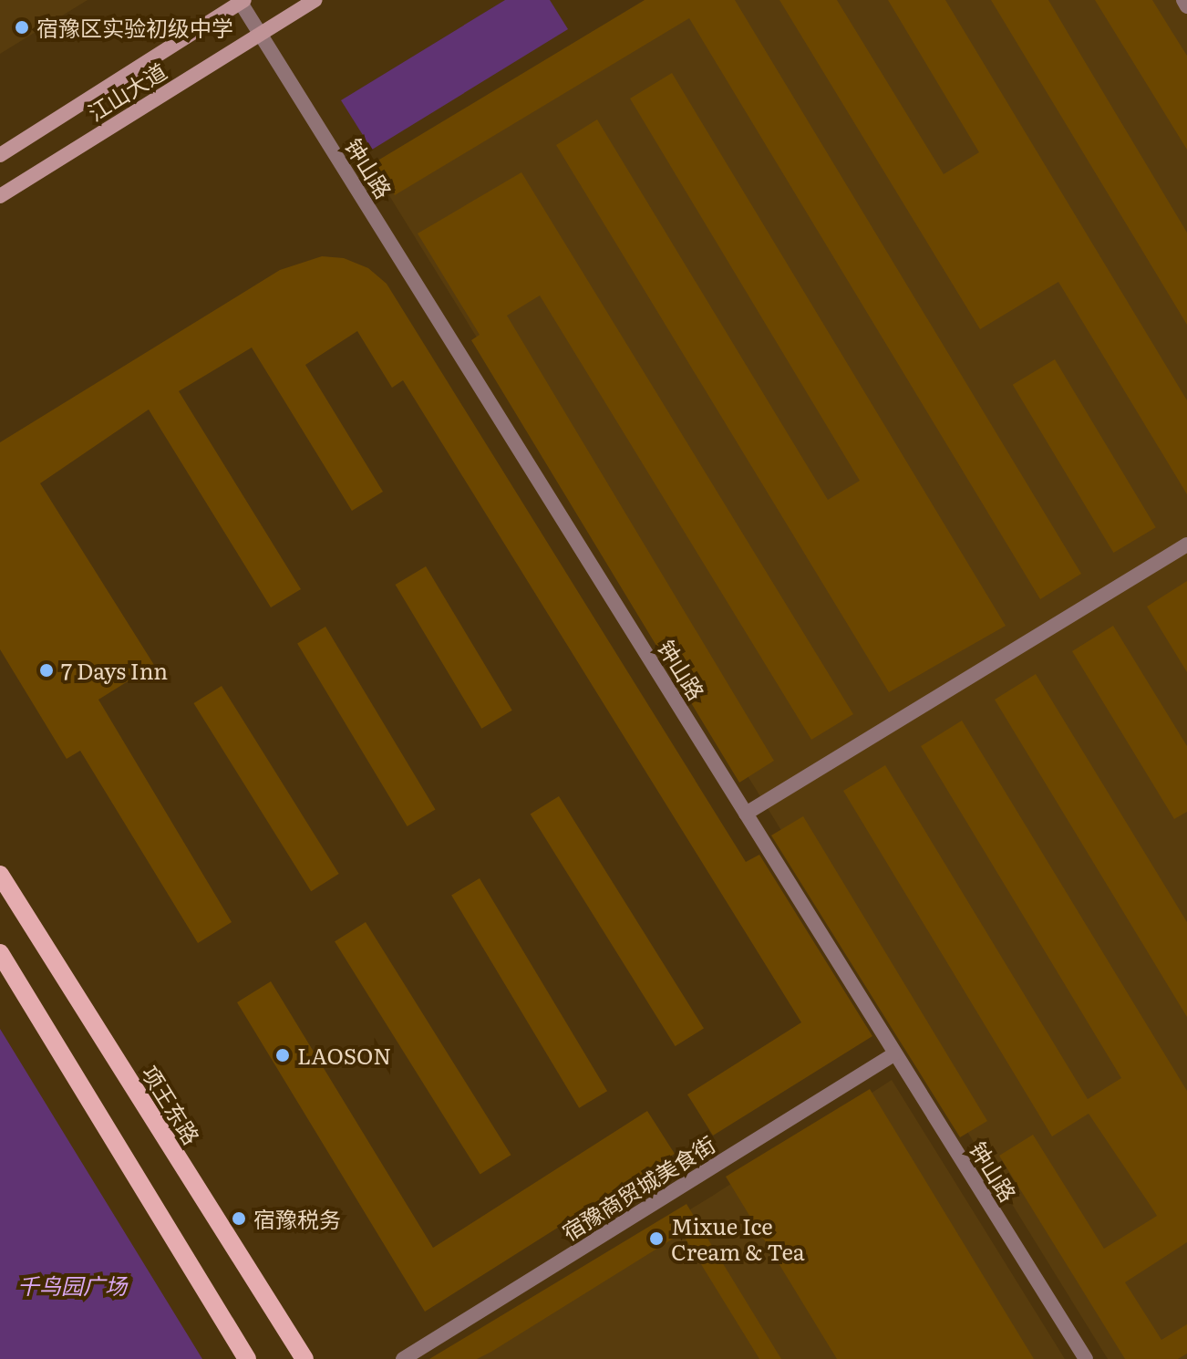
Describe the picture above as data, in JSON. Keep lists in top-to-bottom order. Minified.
{"streets":{"main road":["江山大道","项王东路"],"street":["钟山路","宿豫商贸城美食街"]},"crossings":[["江山大道","钟山路"],["钟山路","宿豫商贸城美食街"]],"parks":["千鸟园广场"],"places":["宿豫区实验初级中学","7 Days Inn","LAOSON","宿豫税务","Mixue Ice Cream & Tea"]}
